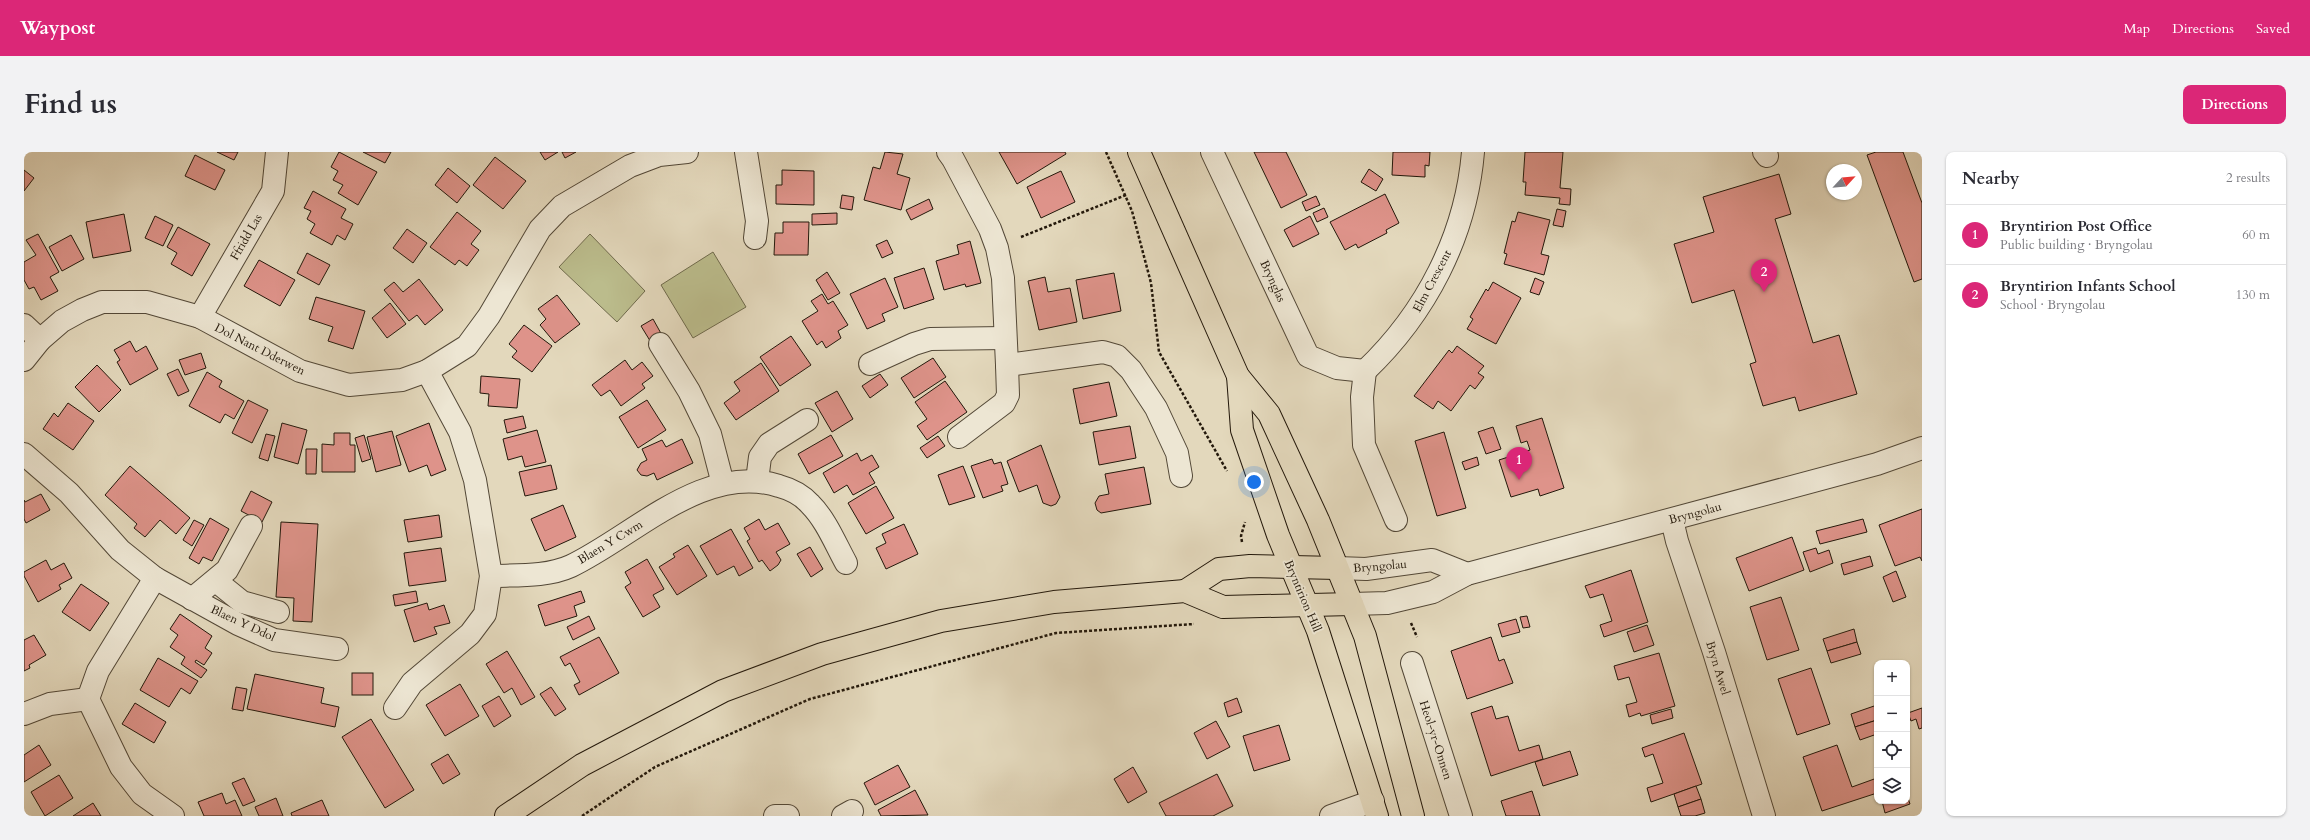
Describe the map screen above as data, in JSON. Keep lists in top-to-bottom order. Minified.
{"streets":{"main road":["Bryntirion Hill"],"street":["Ffridd Las","Brynglas","Elm Crescent","Dol Nant Dderwen","Bryngolau","Blaen Y Cwm","Blaen Y Ddol","Bryn Awel","Heol-yr-Onnen"]},"crossings":[["Ffridd Las","Dol Nant Dderwen"],["Brynglas","Elm Crescent"],["Bryngolau","Bryn Awel"]],"north":"top right","page":{"header":"Waypost","nav":["Map","Directions","Saved"],"title":"Find us","buttons":"Directions","heading":["Nearby","2 results"],"list":[{"mark":"1","name":"Bryntirion Post Office","note":"Public building · Bryngolau","value":"60 m"},{"mark":"2","name":"Bryntirion Infants School","note":"School · Bryngolau","value":"130 m"}],"pins":["2","1"],"map_buttons":["+","−"]}}
